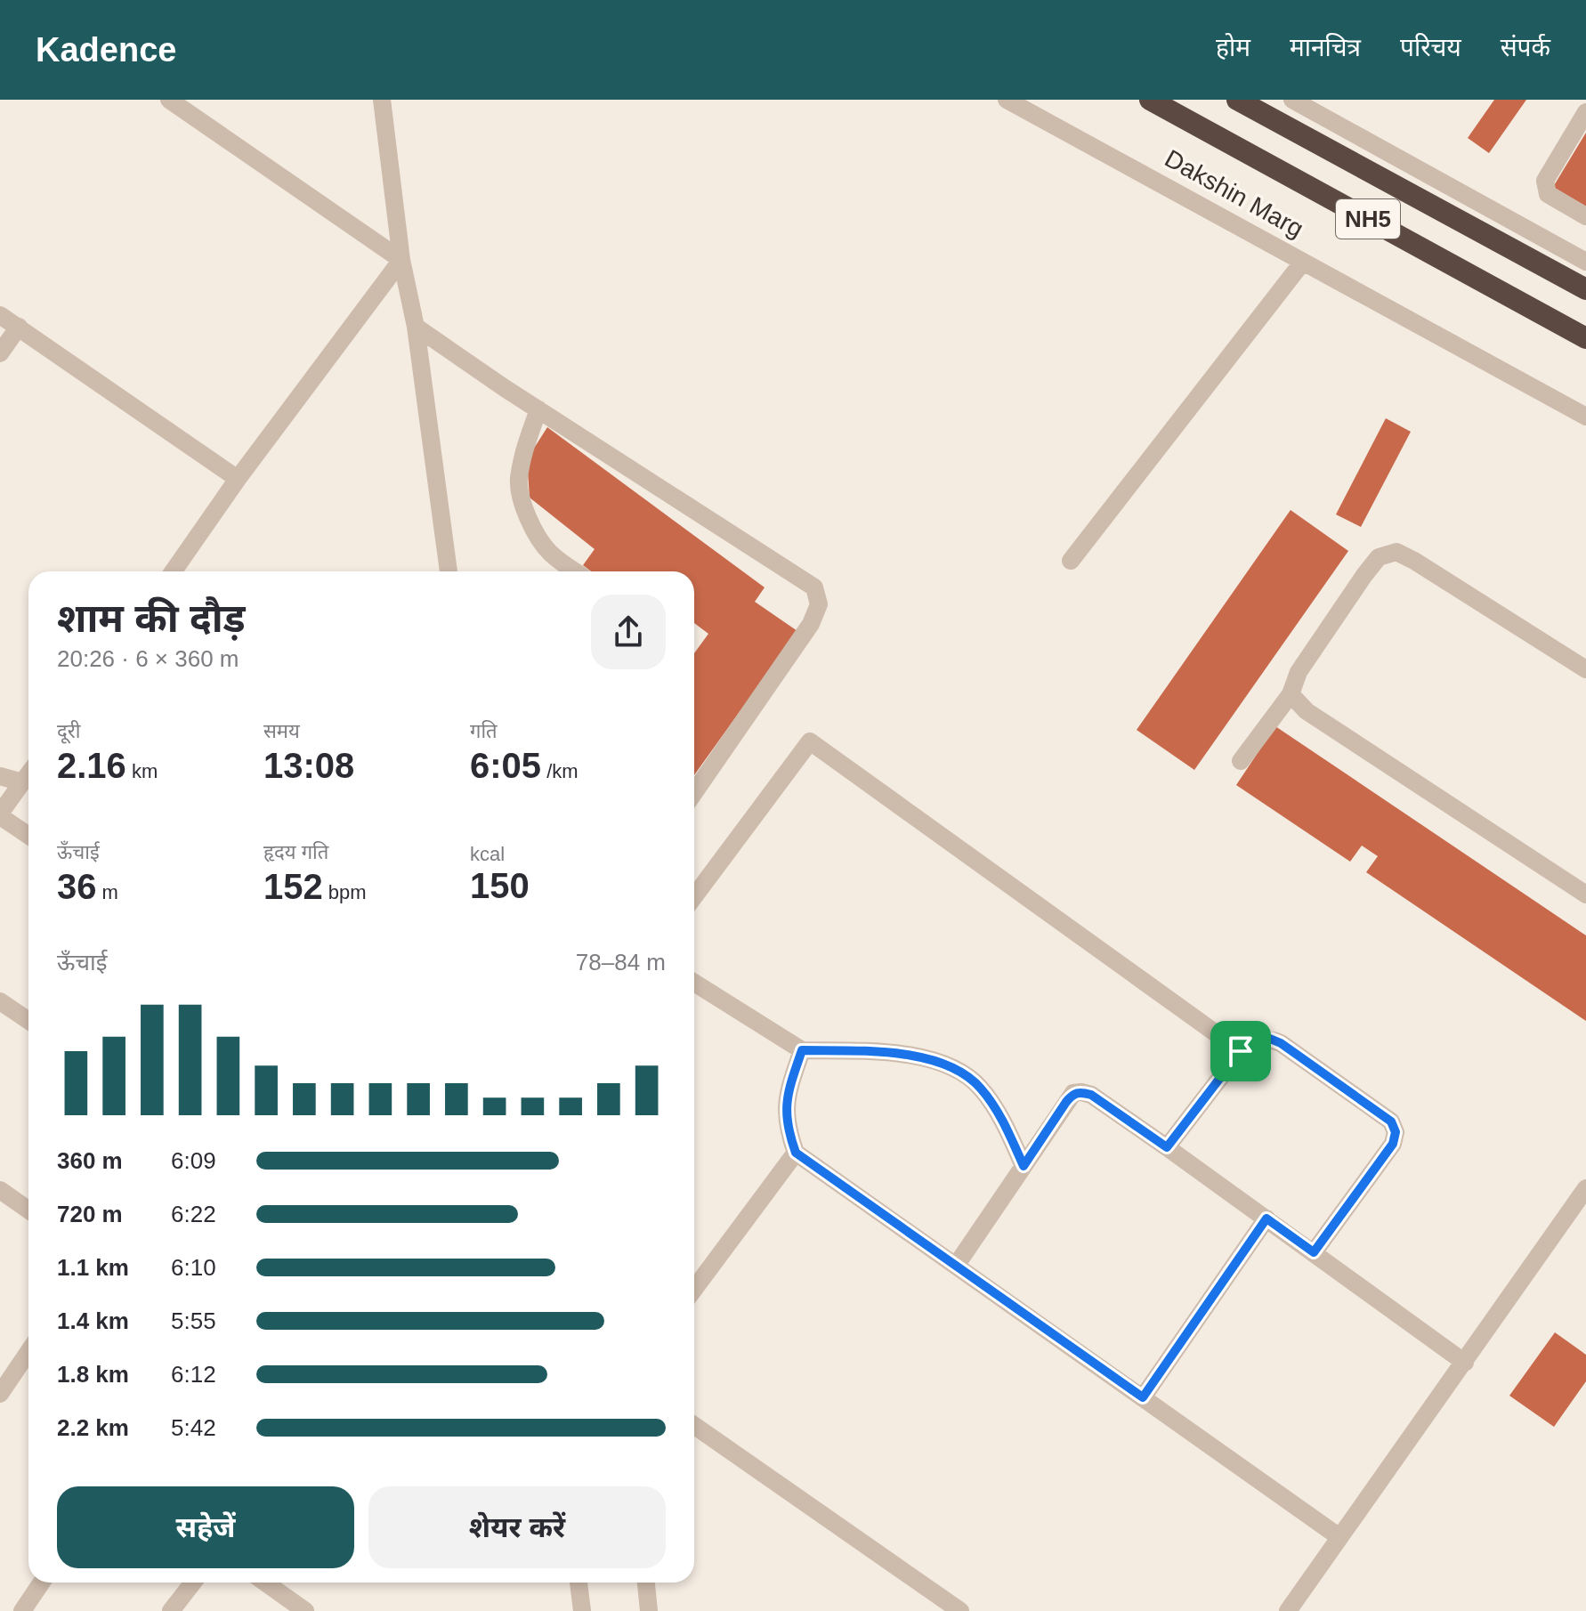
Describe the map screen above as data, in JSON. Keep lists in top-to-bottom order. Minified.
{"streets":{"highway":["NH5"],"street":["Dakshin Marg"]},"page":{"header":"Kadence","nav":["होम","मानचित्र","परिचय","संपर्क"],"heading":["शाम की दौड़","20:26 · 6 × 360 m"],"stats":[["दूरी","2.16 km"],["समय","13:08"],["गति","6:05 /km"],["ऊँचाई","36 m"],["हृदय गति","152 bpm"],["kcal","150"]],"chart":["ऊँचाई","78–84 m"],"list":[{"name":"360 m","note":"6:09"},{"name":"720 m","note":"6:22"},{"name":"1.1 km","note":"6:10"},{"name":"1.4 km","note":"5:55"},{"name":"1.8 km","note":"6:12"},{"name":"2.2 km","note":"5:42"}],"buttons":["सहेजें","शेयर करें"]}}
